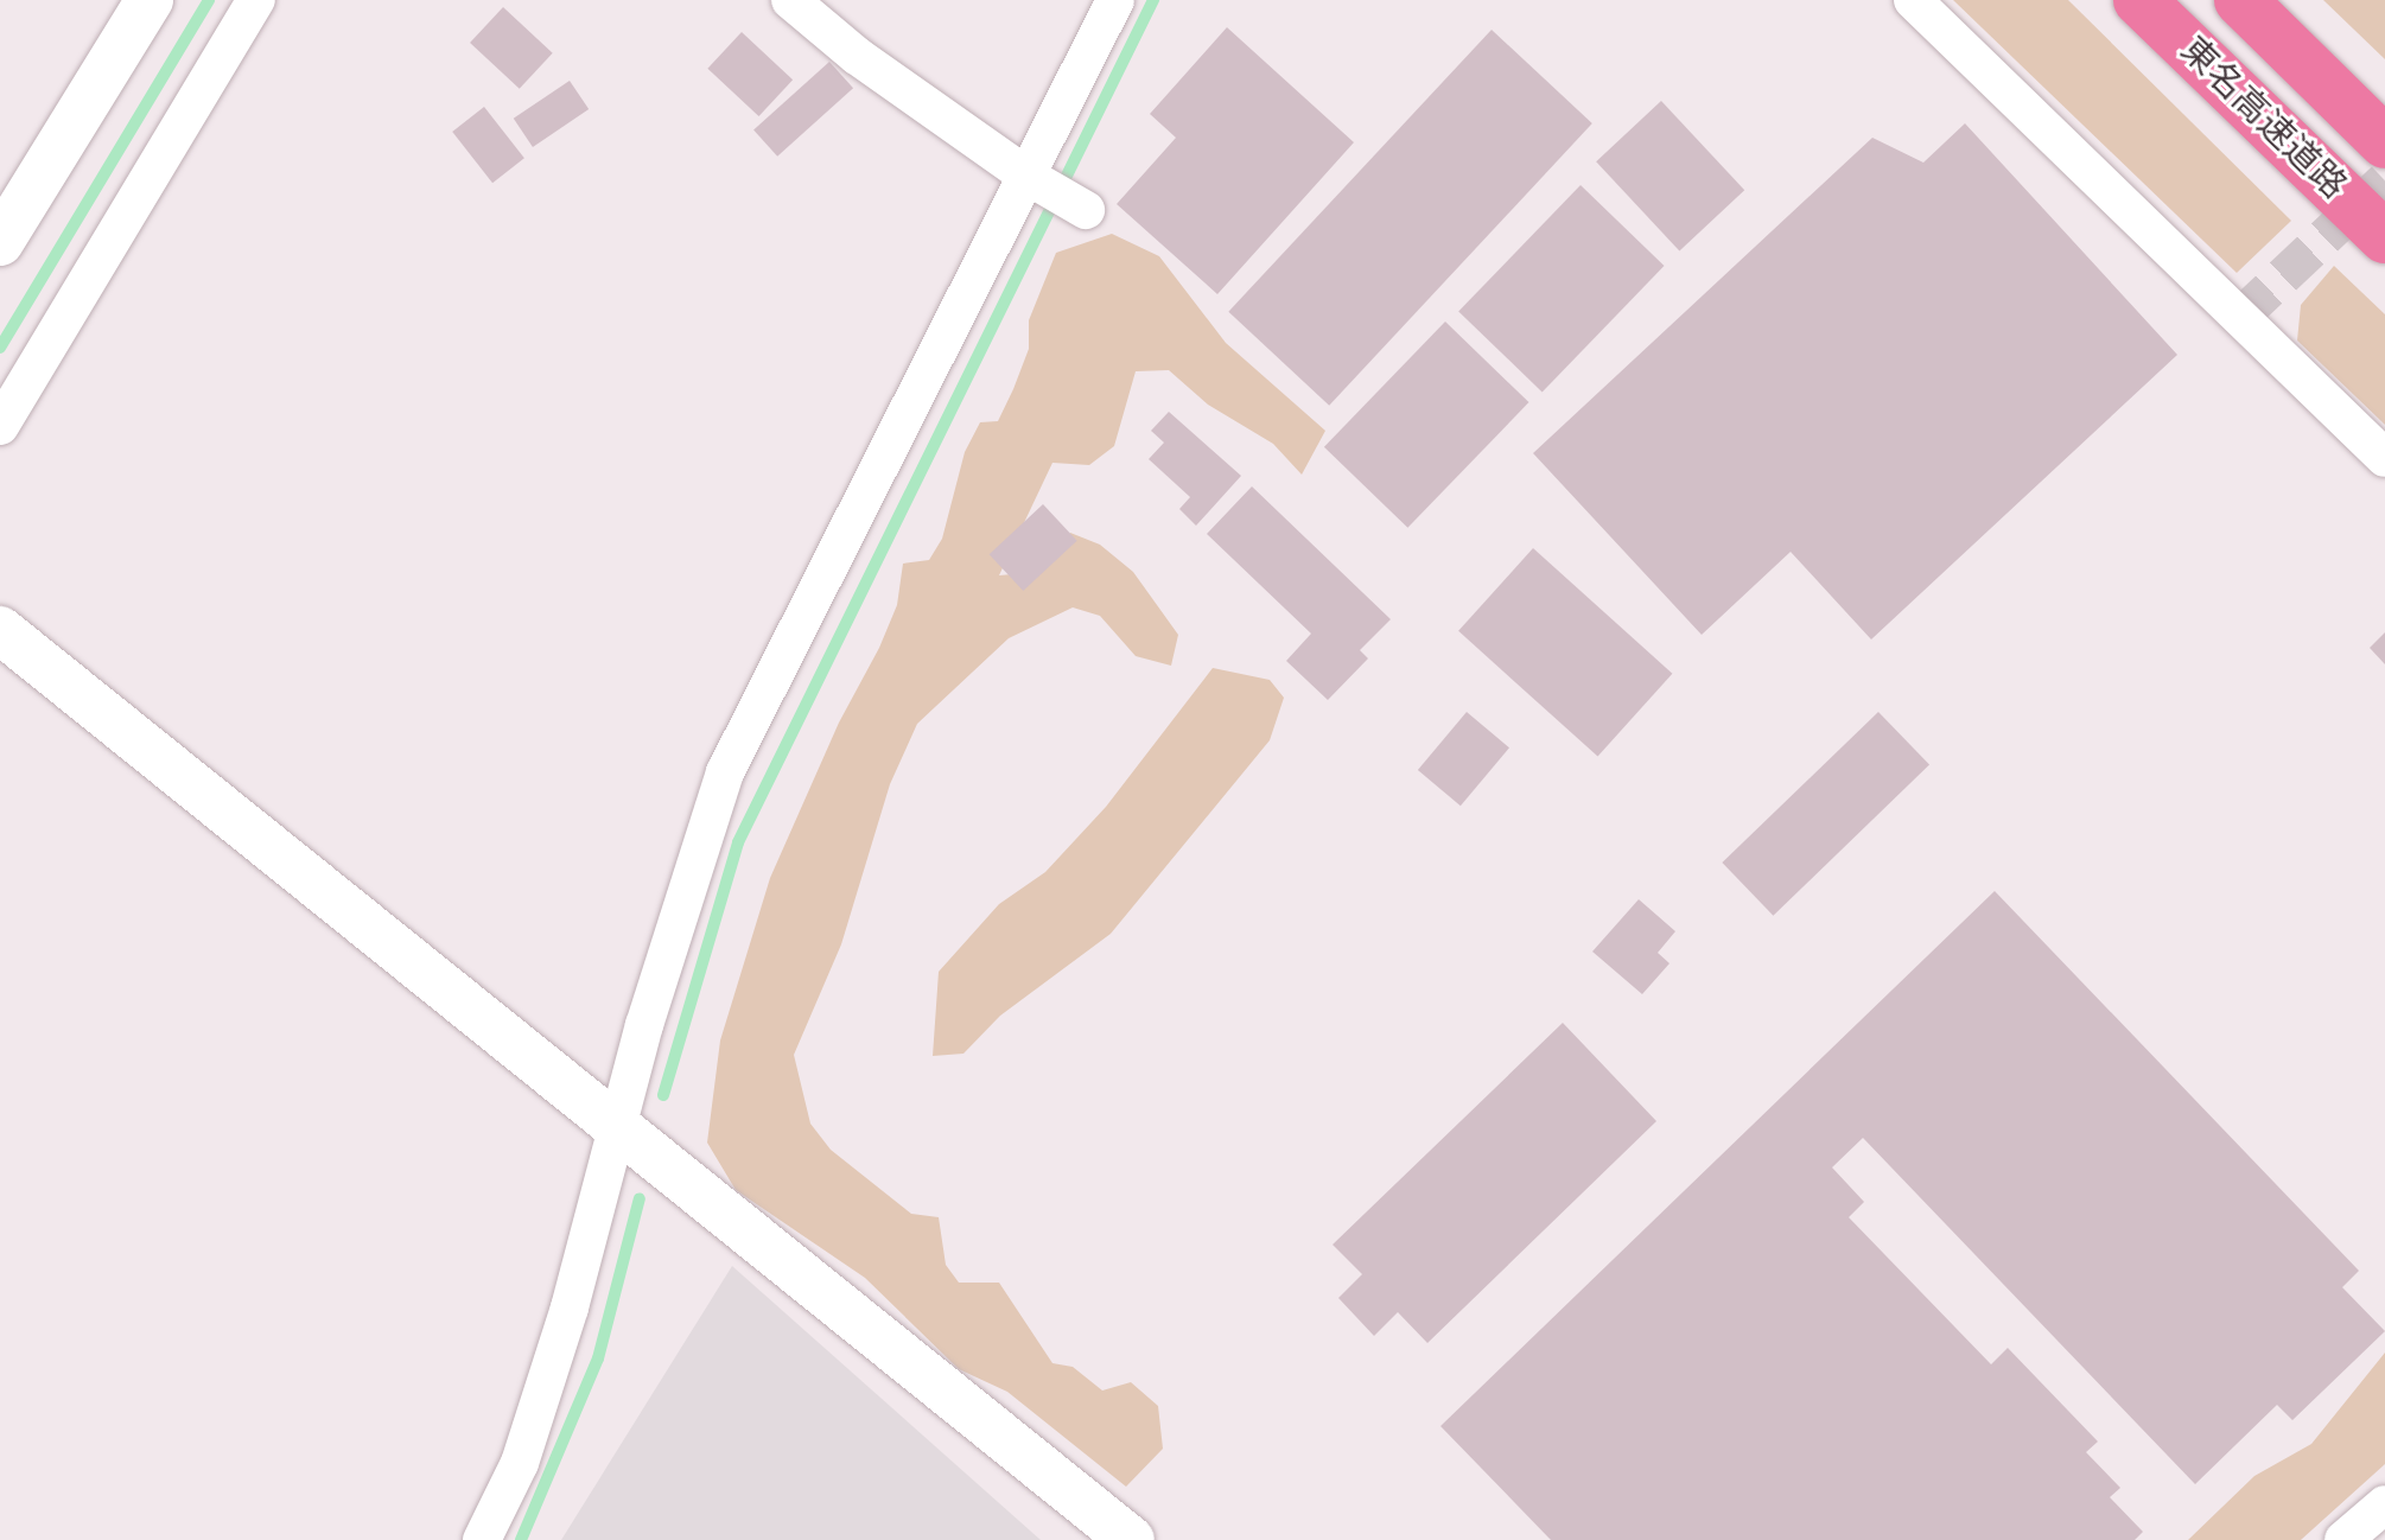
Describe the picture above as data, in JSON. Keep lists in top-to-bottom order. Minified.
{"streets":{"highway":["東名高速道路"]}}
